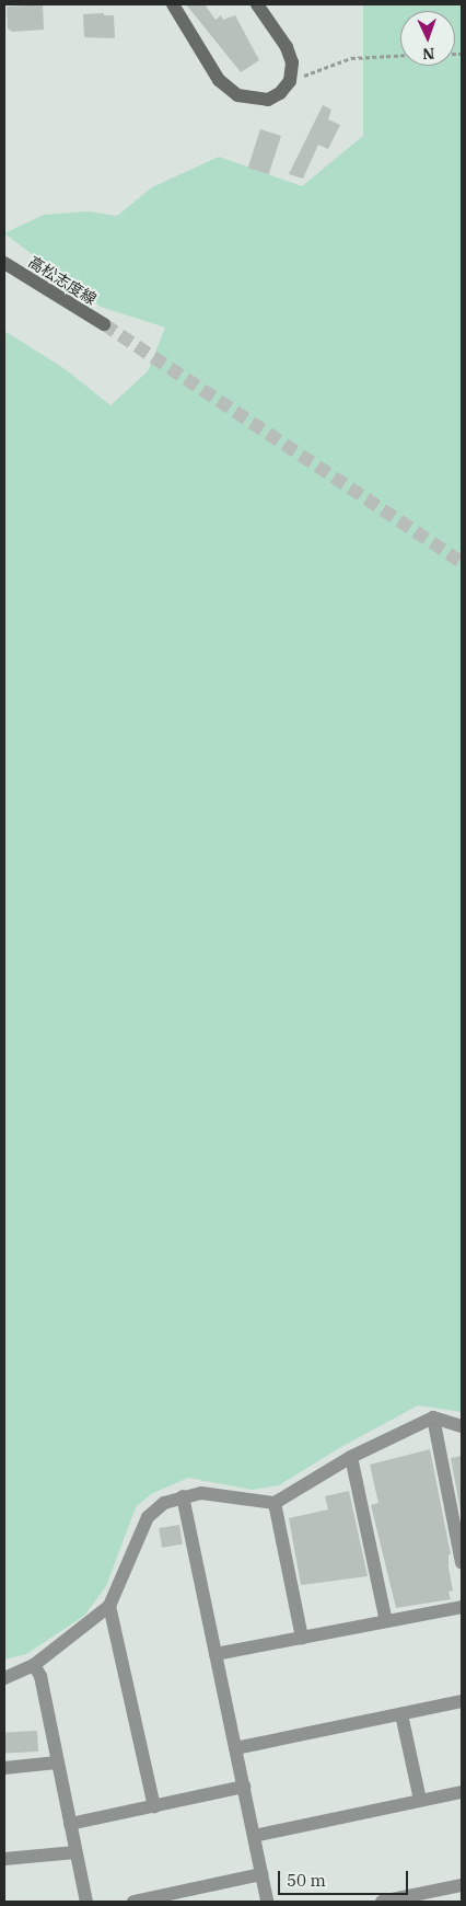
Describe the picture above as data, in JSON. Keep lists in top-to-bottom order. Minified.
{"streets":{"main road":["高松志度線"]},"scale_bar":"50 m","north":"bottom"}
